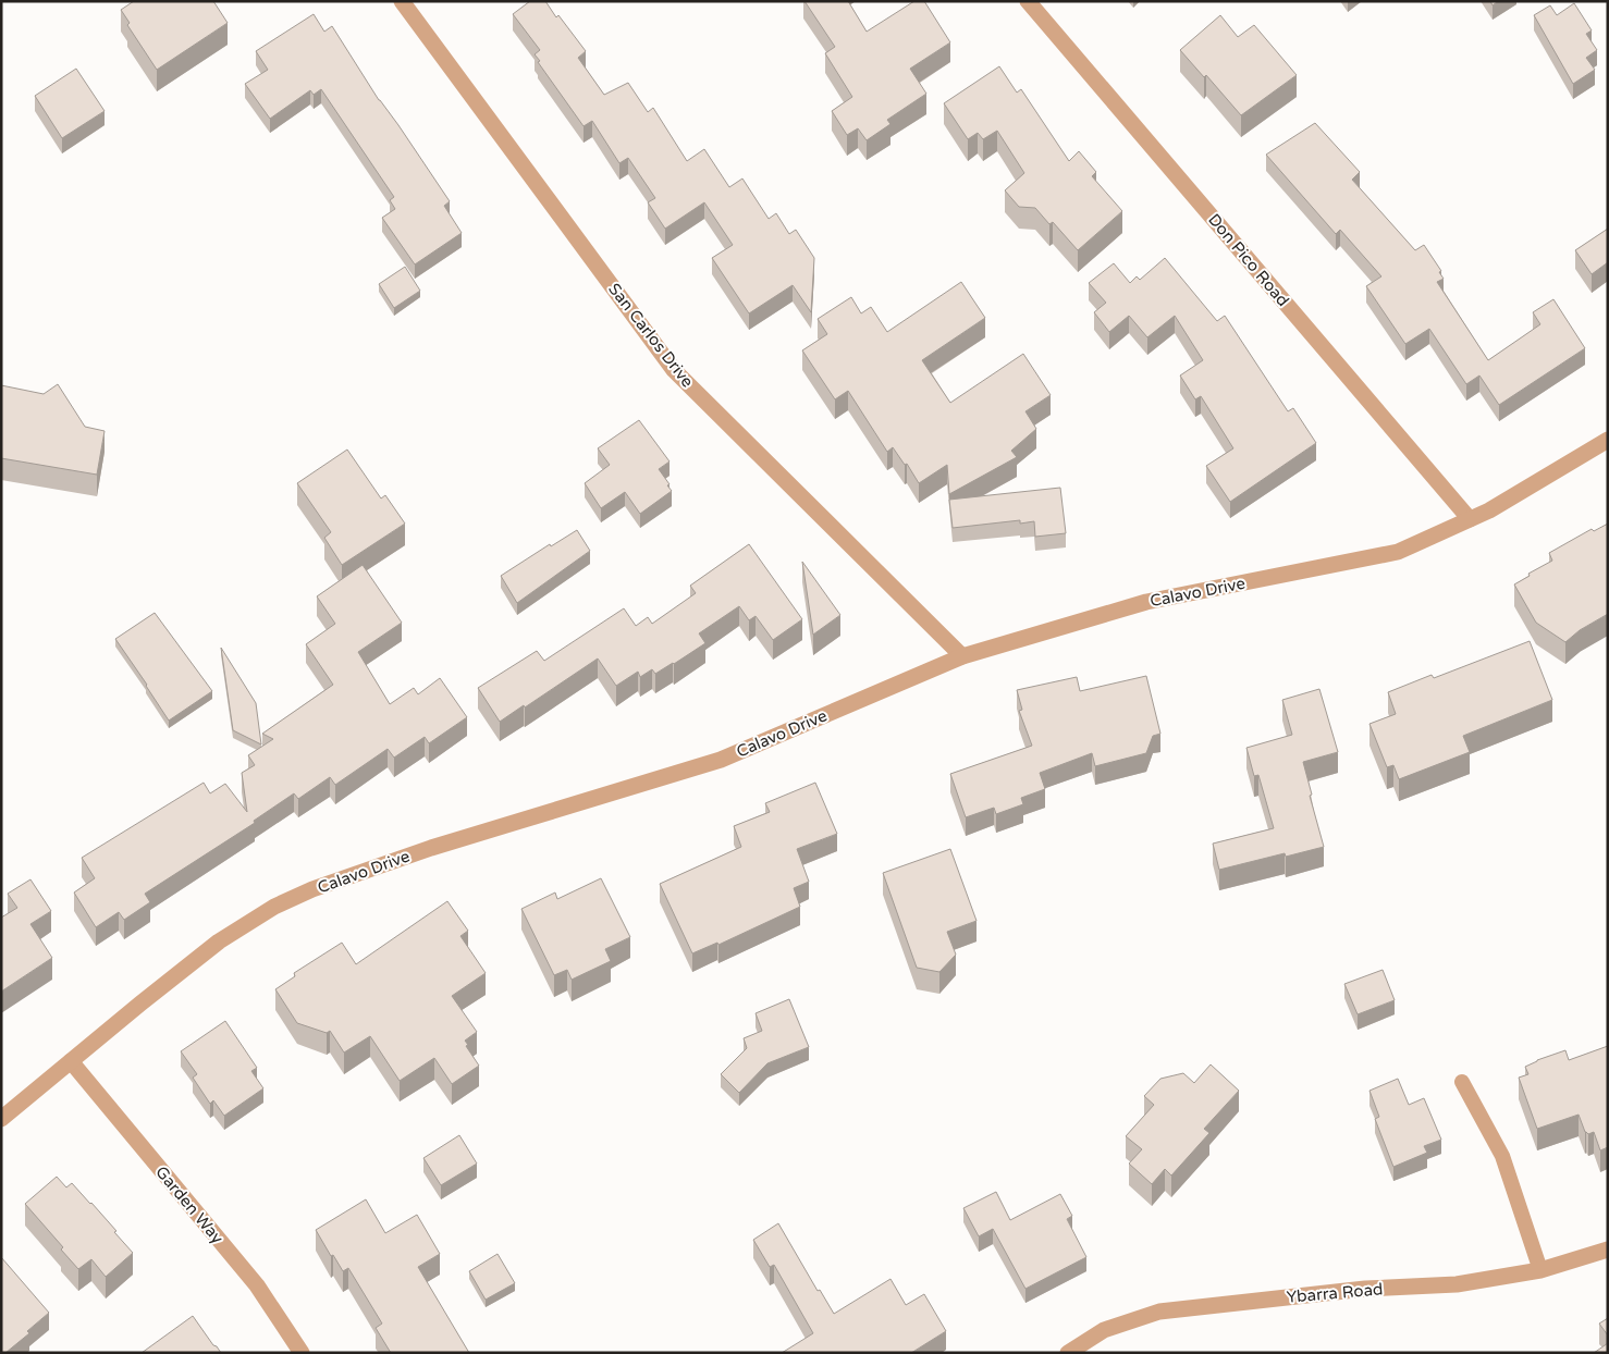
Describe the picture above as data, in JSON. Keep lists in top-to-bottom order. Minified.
{"streets":{"street":["Don Pico Road","San Carlos Drive","Calavo Drive","Garden Way","Ybarra Road"]},"crossings":[["Don Pico Road","Calavo Drive"],["San Carlos Drive","Calavo Drive"],["Calavo Drive","Garden Way"]]}
